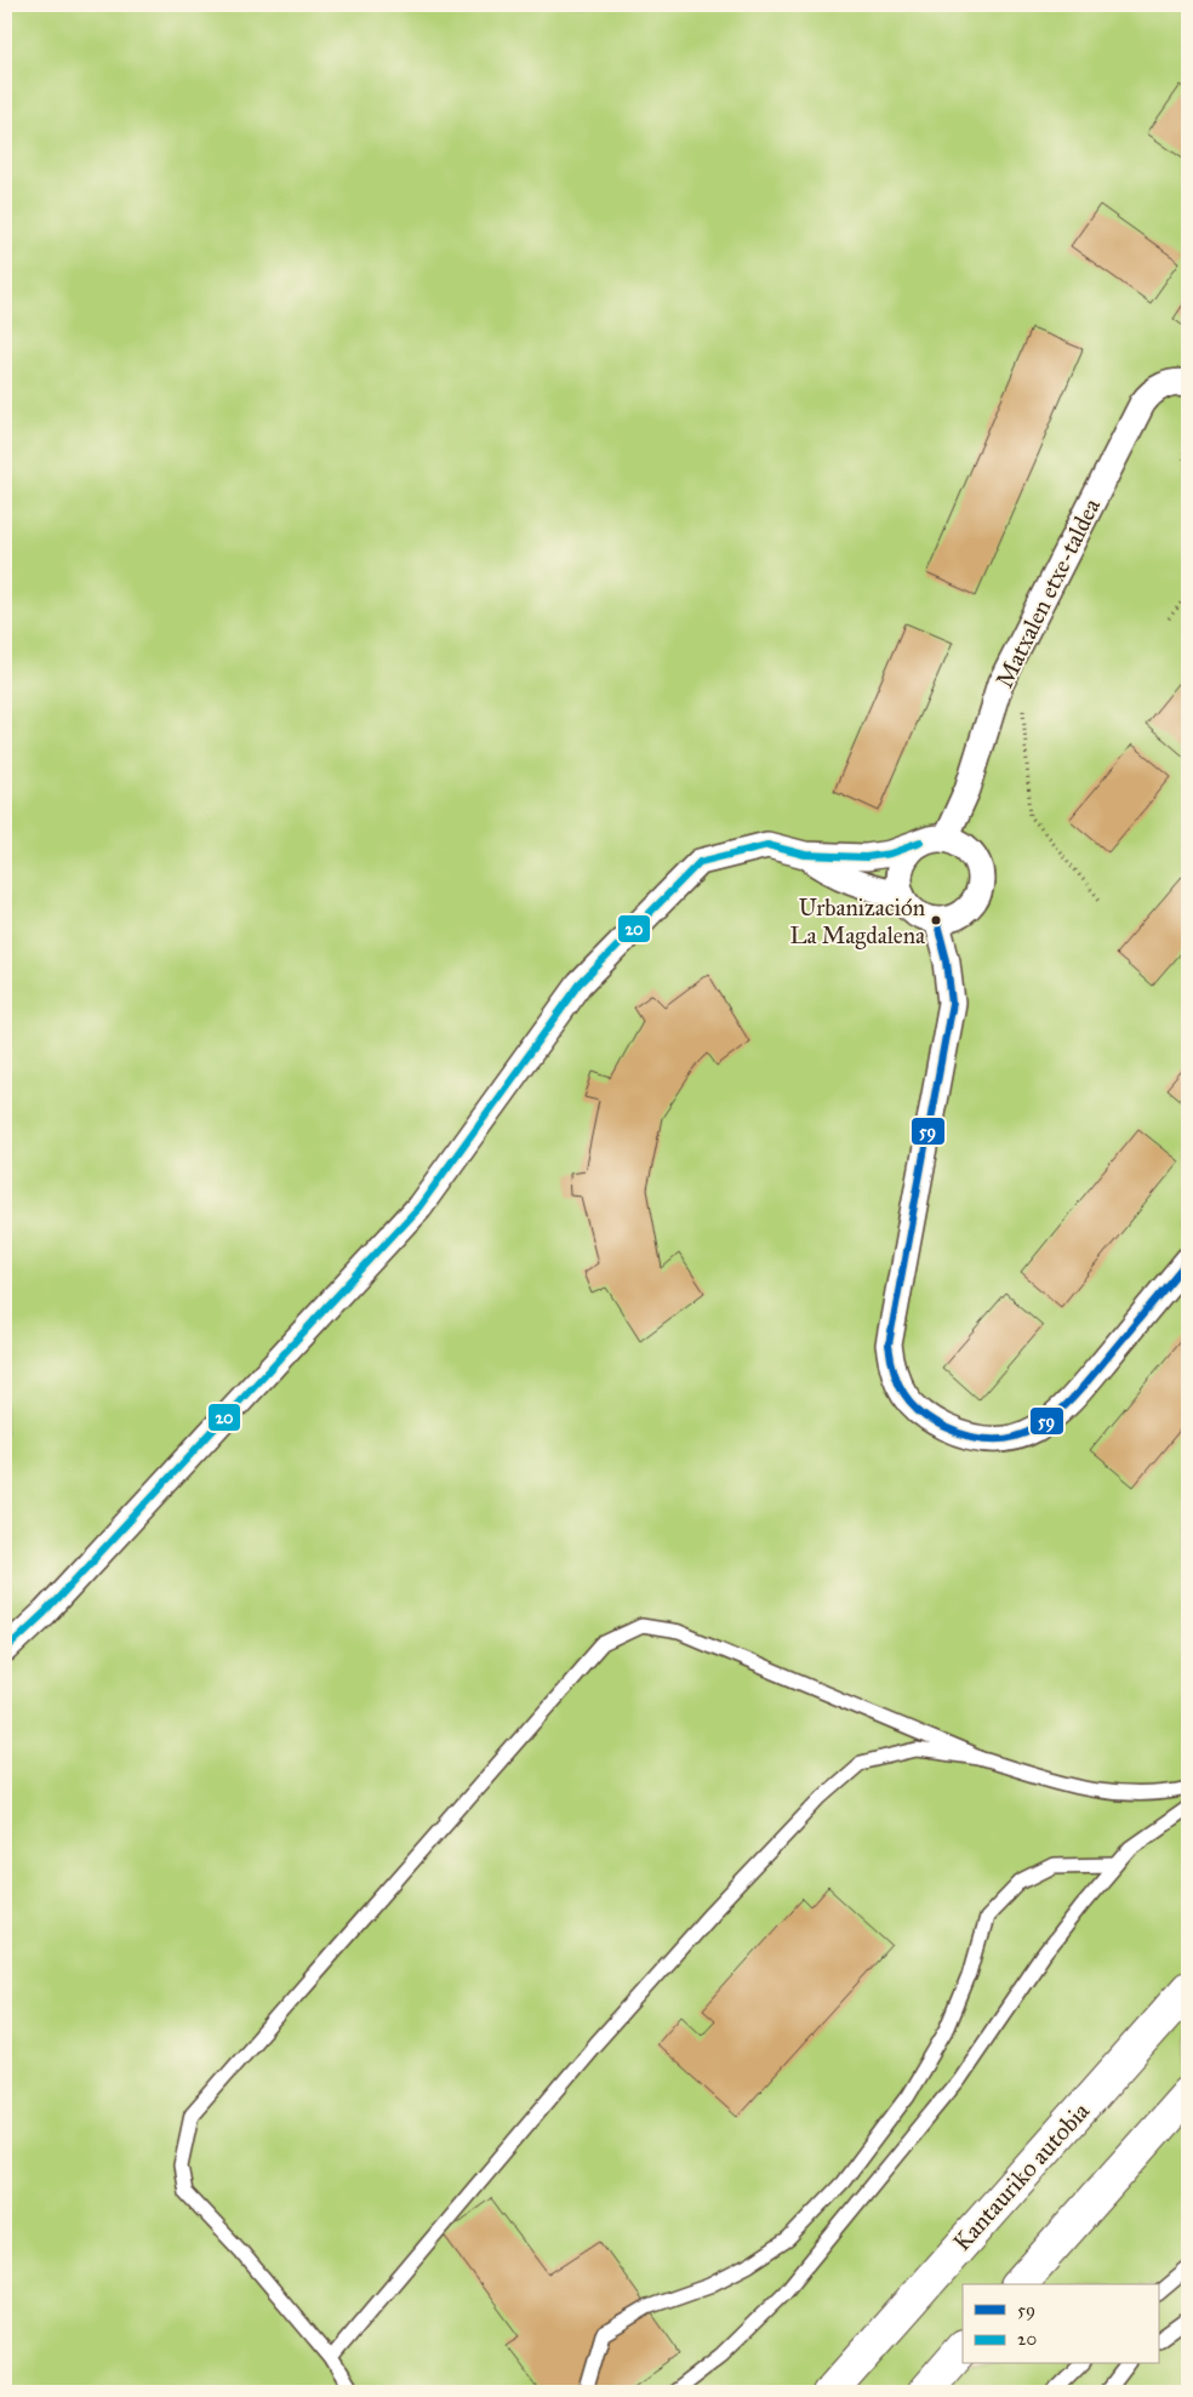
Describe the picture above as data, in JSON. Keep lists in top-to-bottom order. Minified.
{"streets":{"highway":["Kantauriko autobia"],"street":["Matxalen etxe-taldea"]},"places":["Urbanización La Magdalena"],"lines":["transit line 20","transit line 59"],"legend":["59","20"]}
